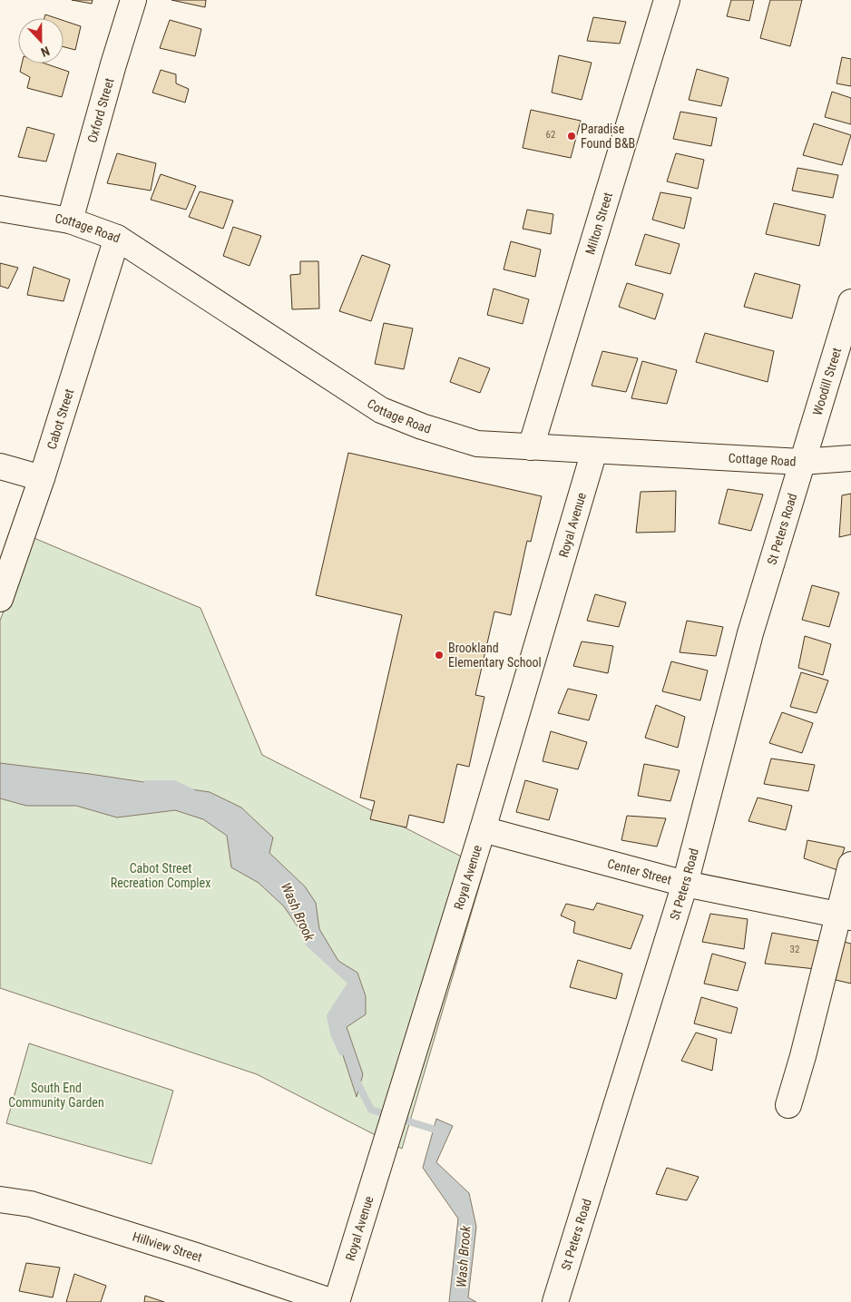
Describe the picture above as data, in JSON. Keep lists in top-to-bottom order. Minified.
{"streets":{"street":["Oxford Street","Milton Street","Cottage Road","Woodill Street","Cabot Street","Royal Avenue","St Peters Road","Center Street","Hillview Street"]},"crossings":[["Oxford Street","Cottage Road"],["Milton Street","Cottage Road"],["Cottage Road","Woodill Street"],["Cottage Road","Cabot Street"],["Cottage Road","Royal Avenue"],["Cottage Road","St Peters Road"],["Woodill Street","St Peters Road"],["Royal Avenue","Center Street"],["St Peters Road","Center Street"]],"water":["Wash Brook"],"parks":["Cabot Street Recreation Complex","South End Community Garden"],"places":["Paradise Found B&B","Brookland Elementary School"],"house_numbers":["62","32"],"north":"bottom"}
